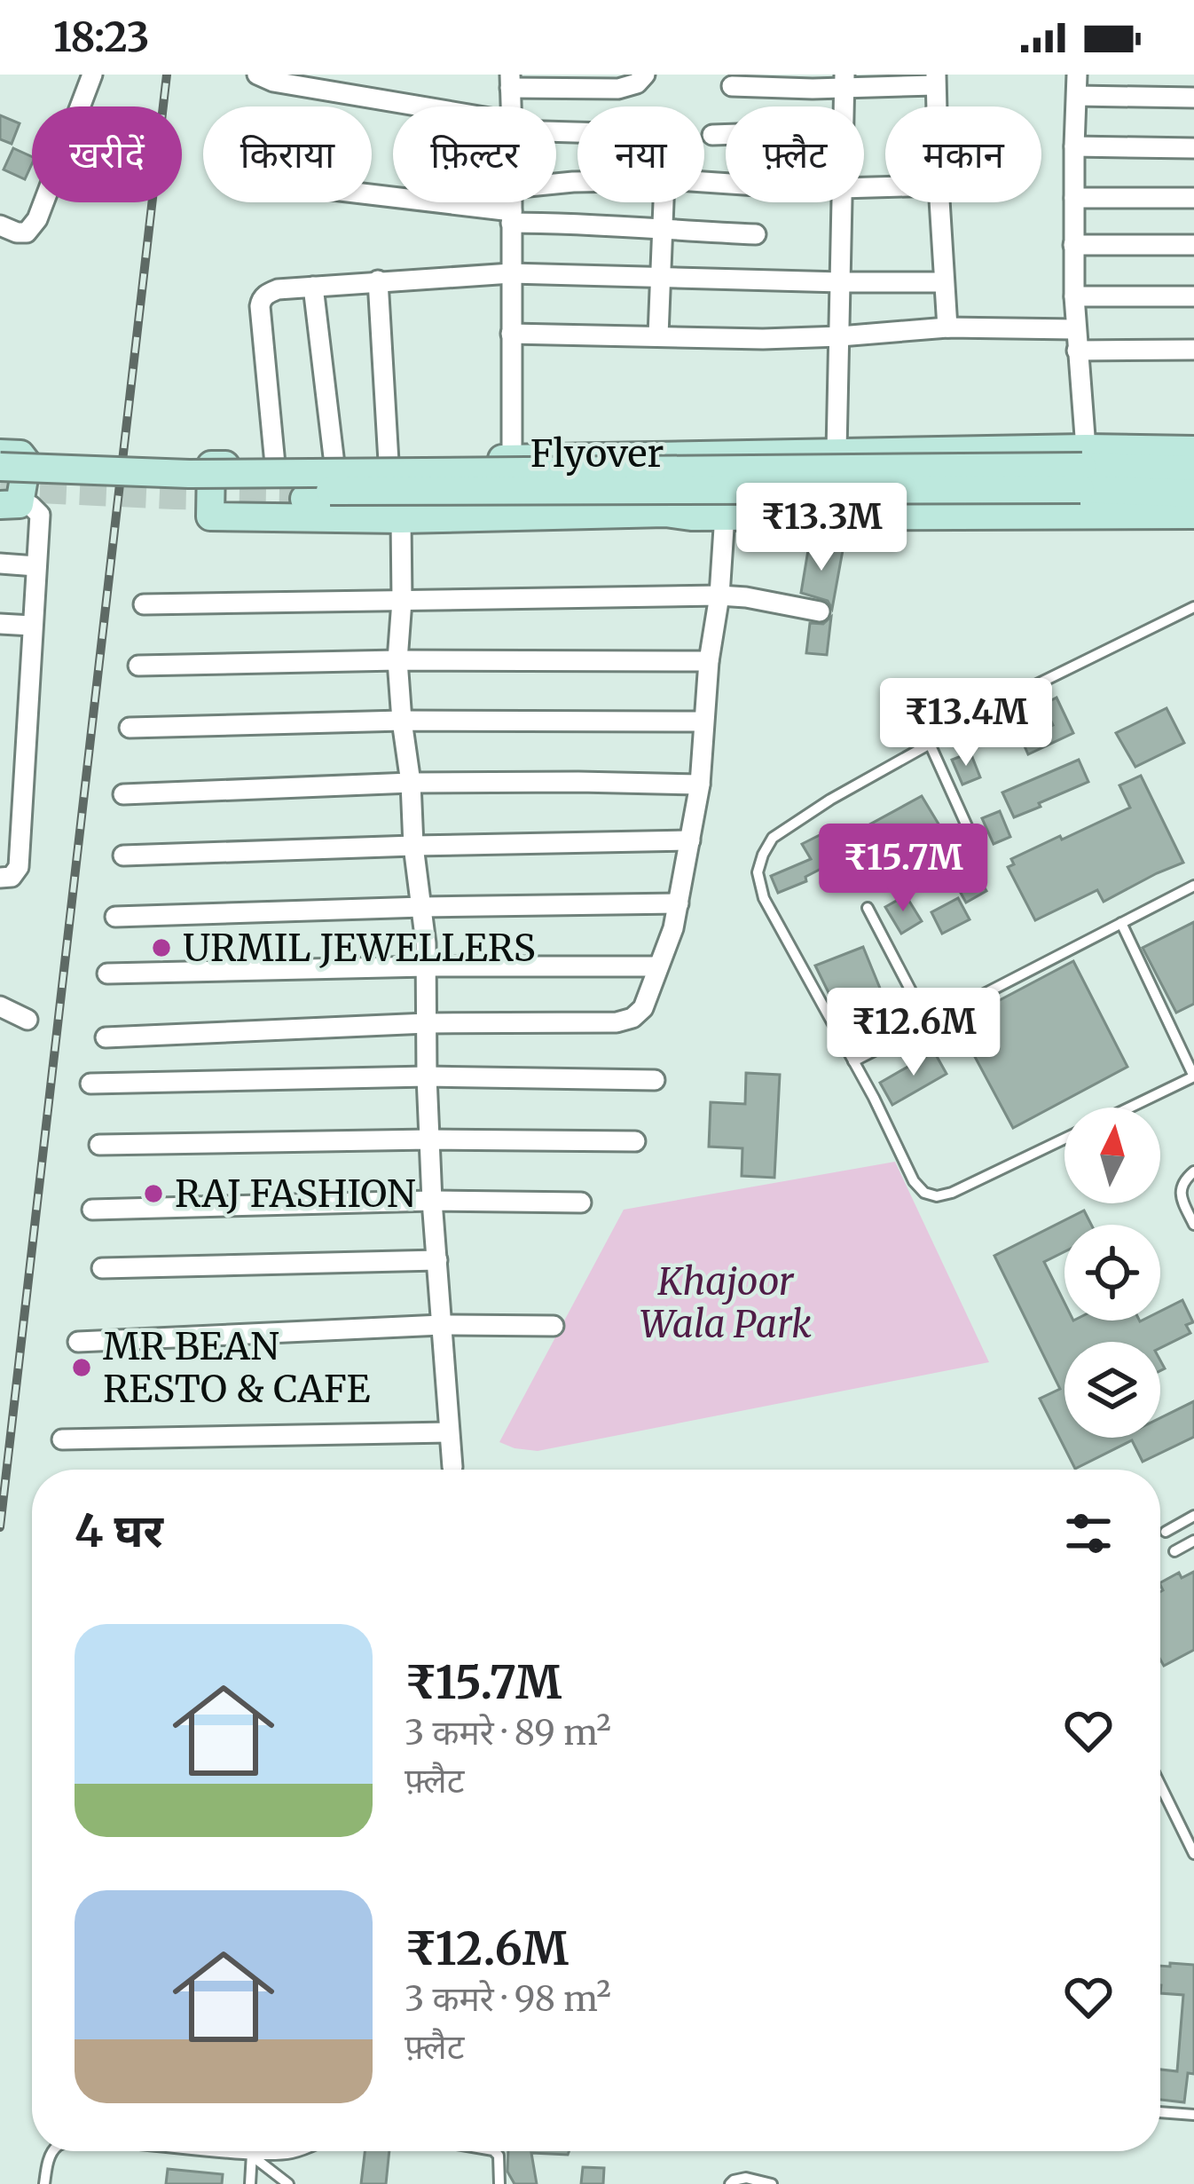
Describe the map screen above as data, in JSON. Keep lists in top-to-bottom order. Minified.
{"streets":{"street":["Flyover"]},"parks":["Khajoor Wala Park"],"places":["URMIL JEWELLERS","RAJ FASHION","MR BEAN RESTO & CAFE"],"north":"top","page":{"status":"18:23","chip":["खरीदें","किराया","फ़िल्टर","नया","फ़्लैट","मकान"],"price":["₹13.3M","₹13.4M","₹15.7M","₹12.6M"],"heading":"4 घर","list":[{"name":"₹15.7M","note":"3 कमरे · 89 m² · फ़्लैट"},{"name":"₹12.6M","note":"3 कमरे · 98 m² · फ़्लैट"}]}}
